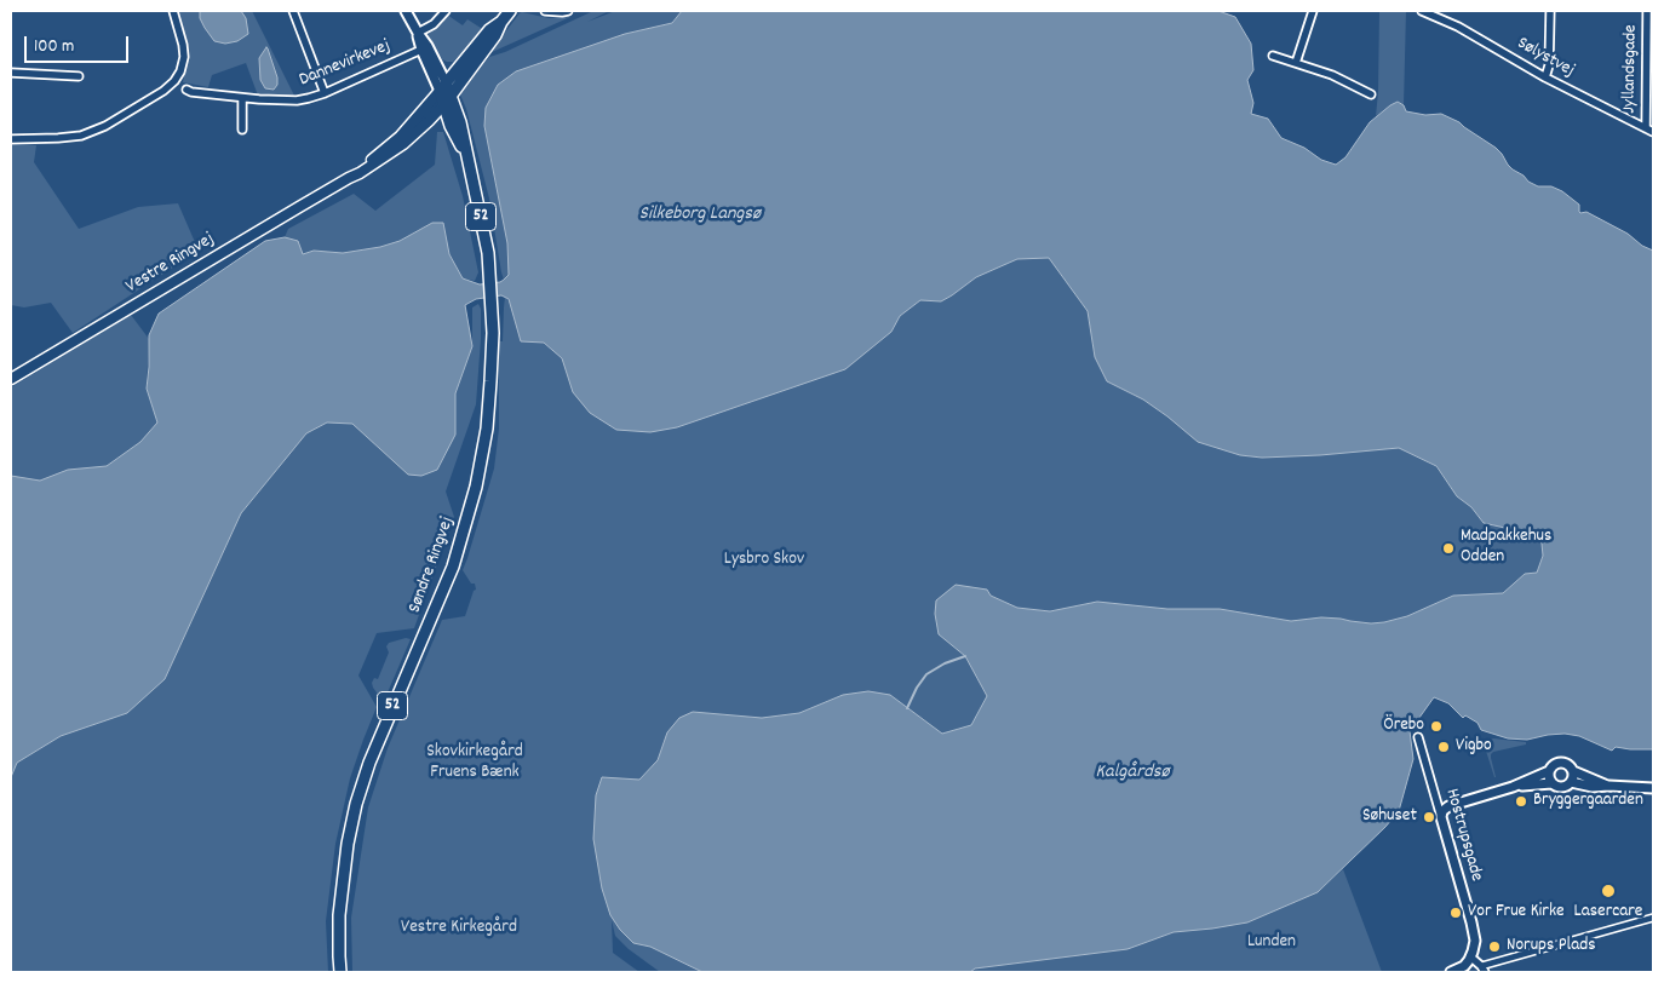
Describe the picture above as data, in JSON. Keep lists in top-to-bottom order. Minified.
{"streets":{"main road":["52","Vestre Ringvej","Søndre Ringvej"],"street":["Sølystvej","Dannevirkevej","Jyllandsgade","Hostrupsgade"]},"crossings":[["Sølystvej","Jyllandsgade"],["Vestre Ringvej","Søndre Ringvej"]],"water":["Silkeborg Langsø","Kalgårdsø"],"parks":["Lysbro Skov","Skovkirkegård Fruens Bænk","Vestre Kirkegård","Lunden"],"places":["Madpakkehus Odden","Örebo","Vigbo","Bryggergaarden","Søhuset","Lasercare","Vor Frue Kirke","Norups Plads"],"scale_bar":"100 m"}
